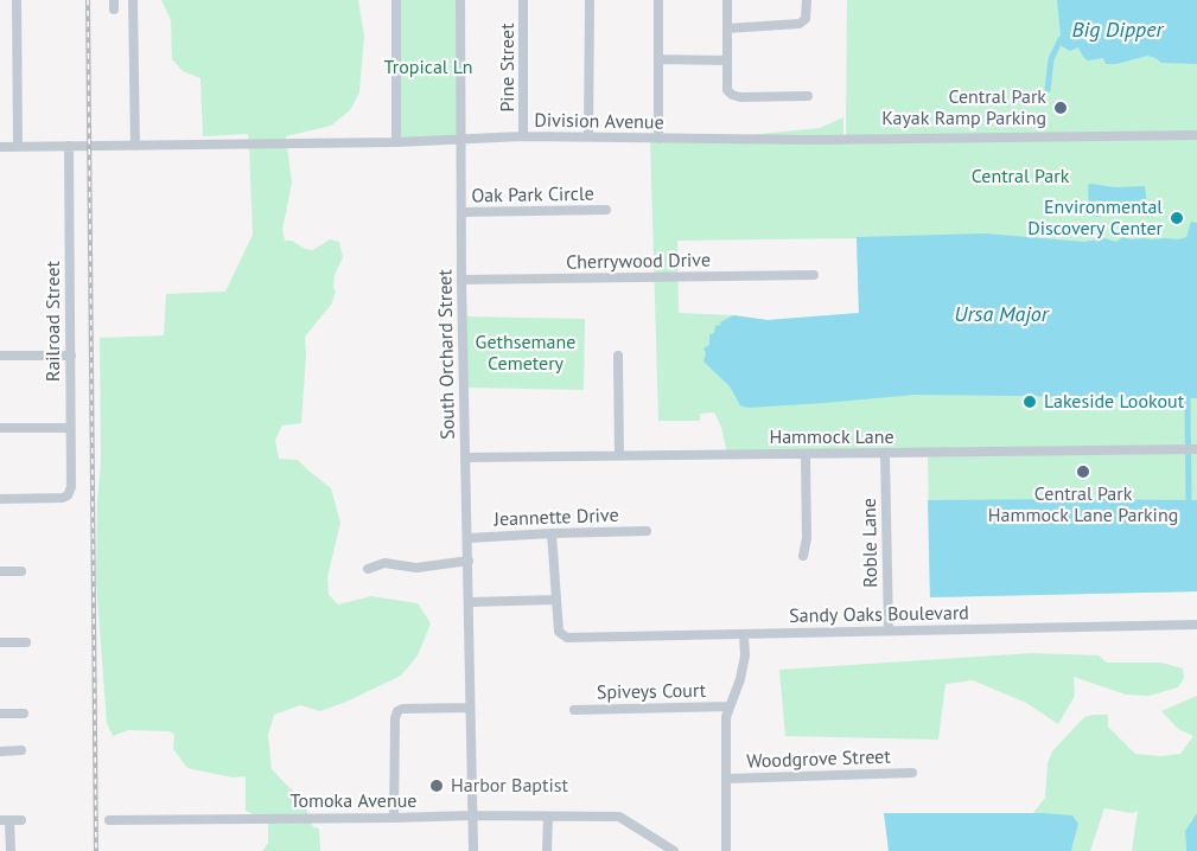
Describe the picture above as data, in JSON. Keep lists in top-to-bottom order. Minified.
{"streets":{"street":["Pine Street","Division Avenue","Oak Park Circle","Cherrywood Drive","Railroad Street","South Orchard Street","Hammock Lane","Jeannette Drive","Roble Lane","Sandy Oaks Boulevard","Spiveys Court","Woodgrove Street","Tomoka Avenue"]},"crossings":[["Pine Street","Division Avenue"],["Division Avenue","Railroad Street"],["Division Avenue","South Orchard Street"],["Oak Park Circle","South Orchard Street"],["Cherrywood Drive","South Orchard Street"],["South Orchard Street","Hammock Lane"],["South Orchard Street","Jeannette Drive"],["South Orchard Street","Tomoka Avenue"],["Hammock Lane","Roble Lane"],["Roble Lane","Sandy Oaks Boulevard"]],"water":["Big Dipper","Ursa Major"],"parks":["Tropical Ln","Central Park","Gethsemane Cemetery"],"places":["Central Park Kayak Ramp Parking","Environmental Discovery Center","Lakeside Lookout","Central Park Hammock Lane Parking","Harbor Baptist"]}
